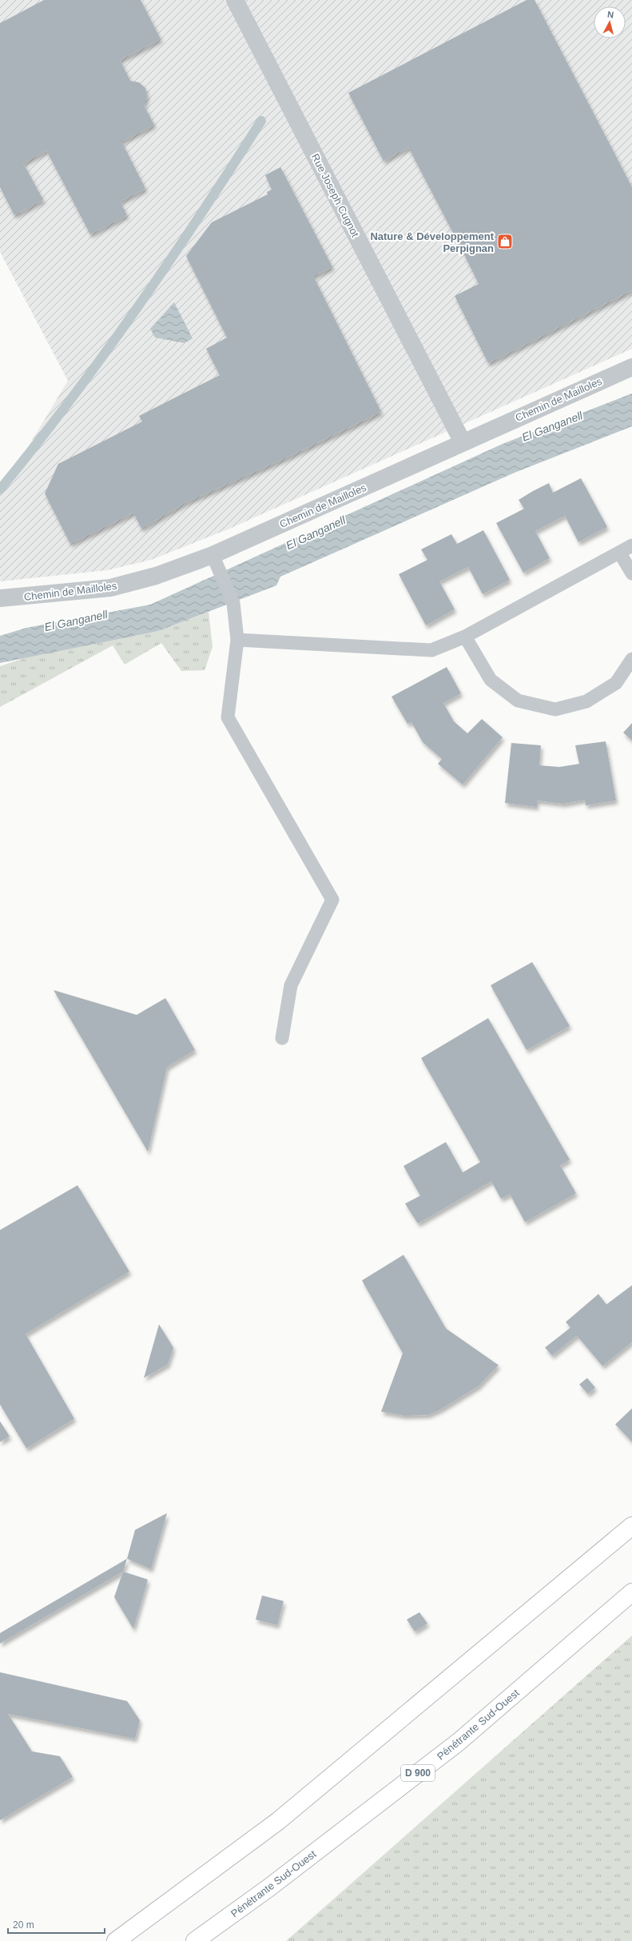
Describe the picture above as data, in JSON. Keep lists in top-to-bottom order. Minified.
{"streets":{"highway":["Pénétrante Sud-Ouest","D 900"],"street":["Rue Joseph Cugnot","Chemin de Mailloles"]},"crossings":[["Rue Joseph Cugnot","Chemin de Mailloles"]],"water":["El Ganganell"],"places":{"shop":["Nature & Développement Perpignan"]},"scale_bar":"20 m","north":"top"}
